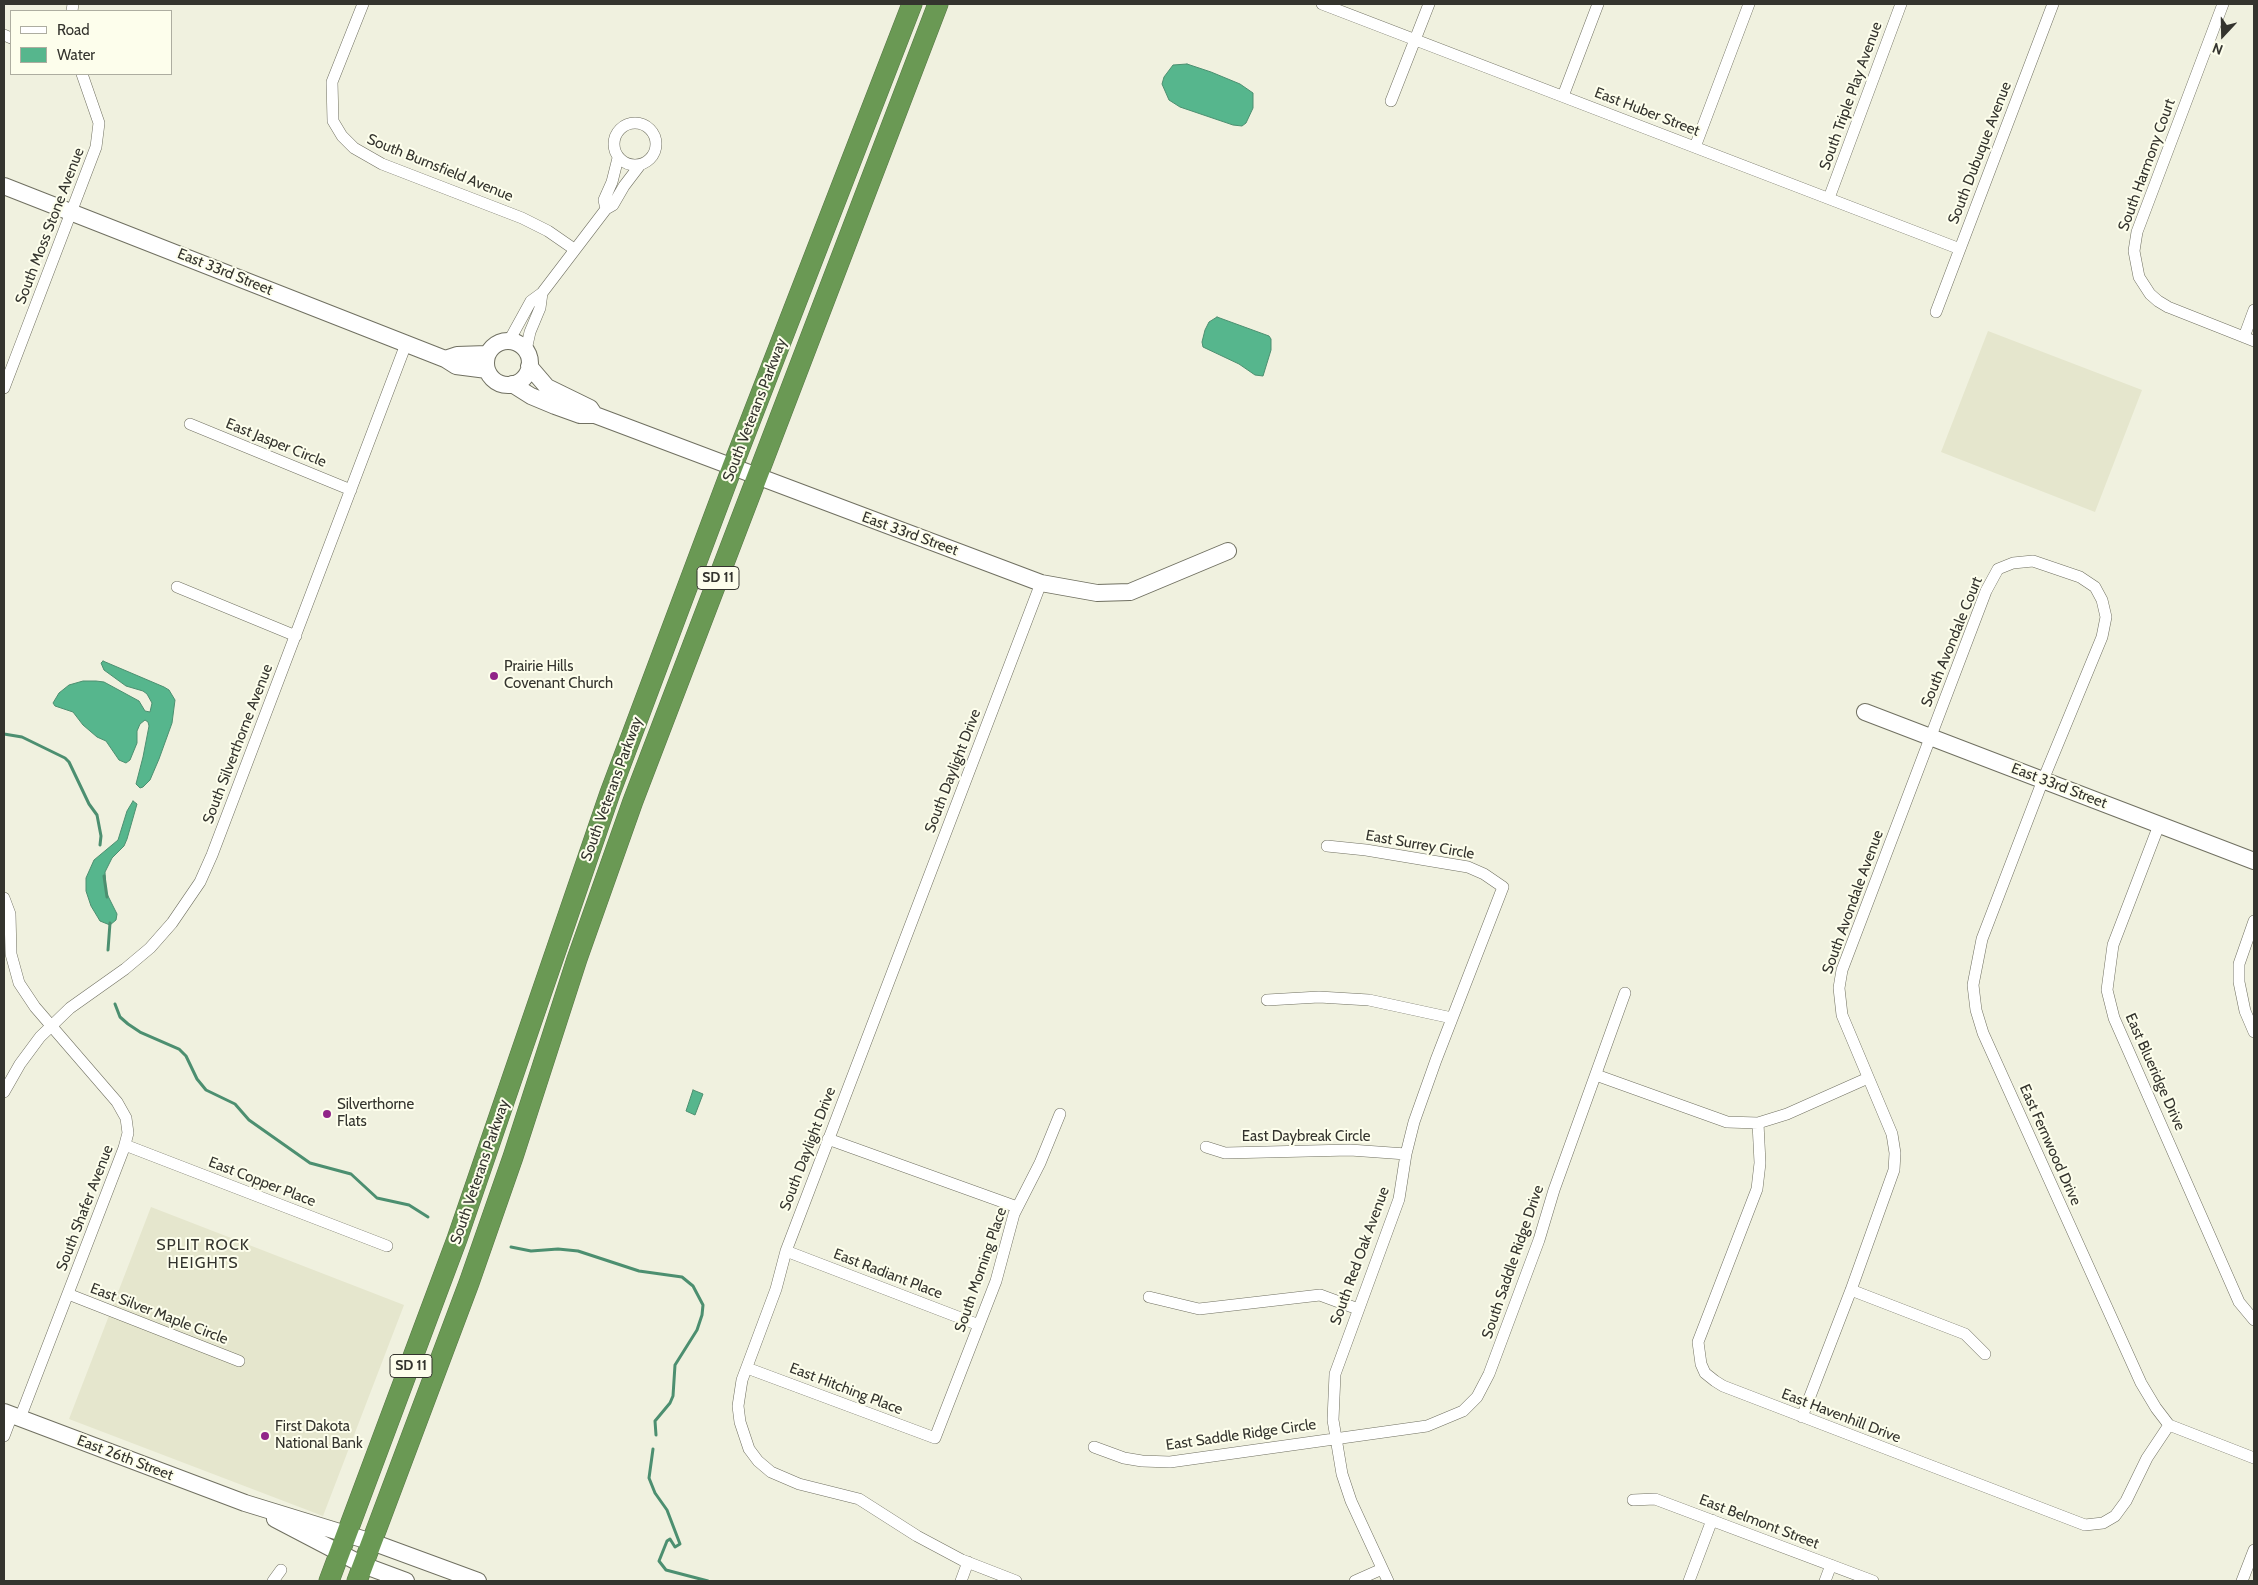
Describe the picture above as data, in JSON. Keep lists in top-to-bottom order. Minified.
{"streets":{"highway":["South Veterans Parkway","SD 11"],"street":["South Triple Play Avenue","East Huber Street","South Dubuque Avenue","South Harmony Court","South Burnsfield Avenue","South Moss Stone Avenue","East 33rd Street","East Jasper Circle","South Avondale Court","South Silverthorne Avenue","South Daylight Drive","East Surrey Circle","South Avondale Avenue","East Blueridge Drive","East Daybreak Circle","East Fernwood Drive","East Copper Place","South Shafer Avenue","South Red Oak Avenue","South Saddle Ridge Drive","South Morning Place","East Radiant Place","East Silver Maple Circle","East Hitching Place","East Havenhill Drive","East Saddle Ridge Circle","East 26th Street","East Belmont Street"]},"crossings":[["South Triple Play Avenue","East Huber Street"],["East Huber Street","South Dubuque Avenue"],["South Moss Stone Avenue","East 33rd Street"],["East 33rd Street","South Veterans Parkway"],["East 33rd Street","South Avondale Court"],["East 33rd Street","South Silverthorne Avenue"],["East 33rd Street","South Daylight Drive"],["East 33rd Street","South Avondale Avenue"],["East 33rd Street","East Blueridge Drive"],["East 33rd Street","East Fernwood Drive"],["South Veterans Parkway","East 26th Street"],["East Jasper Circle","South Silverthorne Avenue"],["South Avondale Court","South Avondale Avenue"],["South Avondale Court","East Fernwood Drive"],["South Silverthorne Avenue","South Shafer Avenue"],["South Daylight Drive","East Radiant Place"],["South Daylight Drive","East Hitching Place"],["East Surrey Circle","South Red Oak Avenue"],["South Avondale Avenue","East Havenhill Drive"],["East Daybreak Circle","South Red Oak Avenue"],["East Fernwood Drive","East Havenhill Drive"],["East Copper Place","South Shafer Avenue"],["South Shafer Avenue","East Silver Maple Circle"],["South Shafer Avenue","East 26th Street"],["South Red Oak Avenue","South Saddle Ridge Drive"],["South Red Oak Avenue","East Saddle Ridge Circle"],["South Saddle Ridge Drive","East Saddle Ridge Circle"],["South Morning Place","East Radiant Place"],["South Morning Place","East Hitching Place"]],"districts":["SPLIT ROCK HEIGHTS"],"places":["Prairie Hills Covenant Church","Silverthorne Flats","First Dakota National Bank"],"legend":["Road","Water"],"north":"bottom"}
